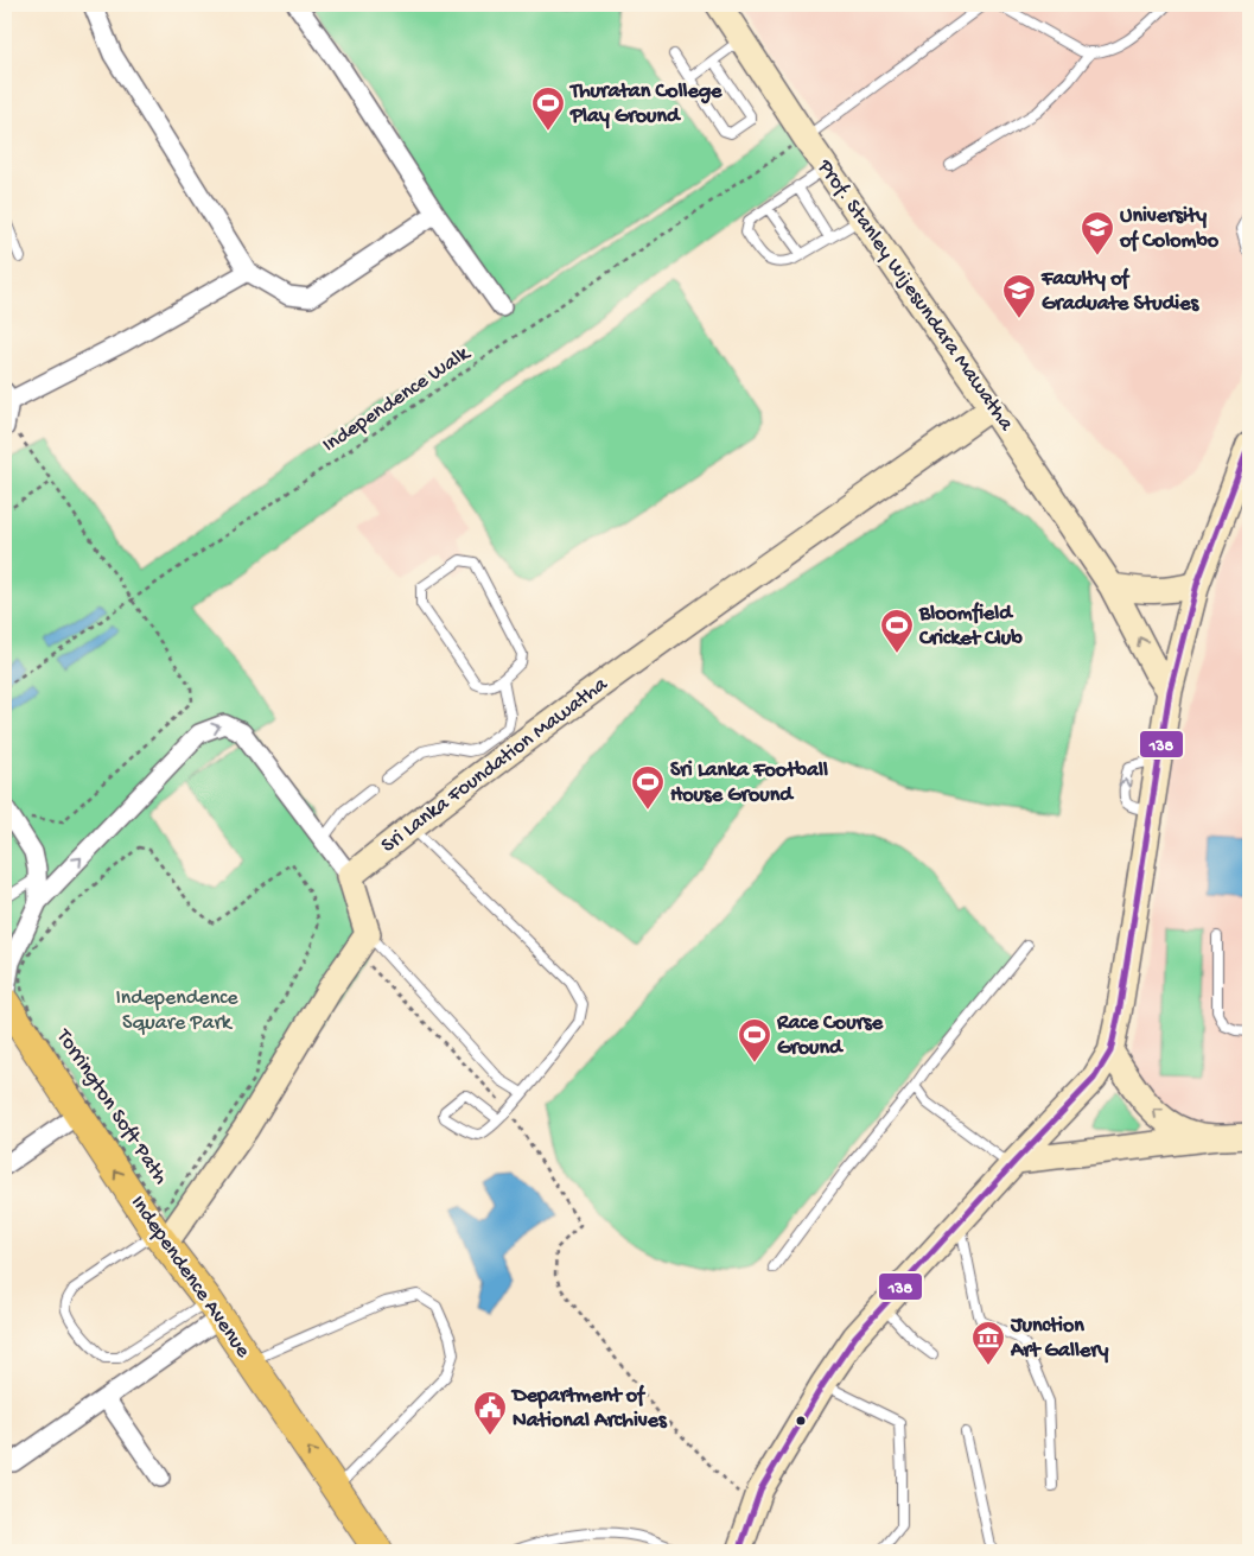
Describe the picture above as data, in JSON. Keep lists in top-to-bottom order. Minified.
{"streets":{"main road":["Prof. Stanley Wijesundara Mawatha","Sri Lanka Foundation Mawatha","Independence Avenue"],"path":["Independence Walk","Torrington Soft Path"]},"crossings":[["Prof. Stanley Wijesundara Mawatha","Independence Walk"],["Prof. Stanley Wijesundara Mawatha","Sri Lanka Foundation Mawatha"]],"one_way":["Independence Avenue"],"parks":["Independence Square Park"],"places":{"sports":["Thuratan College Play Ground","Bloomfield Cricket Club","Sri Lanka Football House Ground","Race Course Ground"],"school or university":["University of Colombo","Faculty of Graduate Studies"],"museum":["Junction Art Gallery"],"public building":["Department of National Archives"]},"lines":["transit line 138"]}
